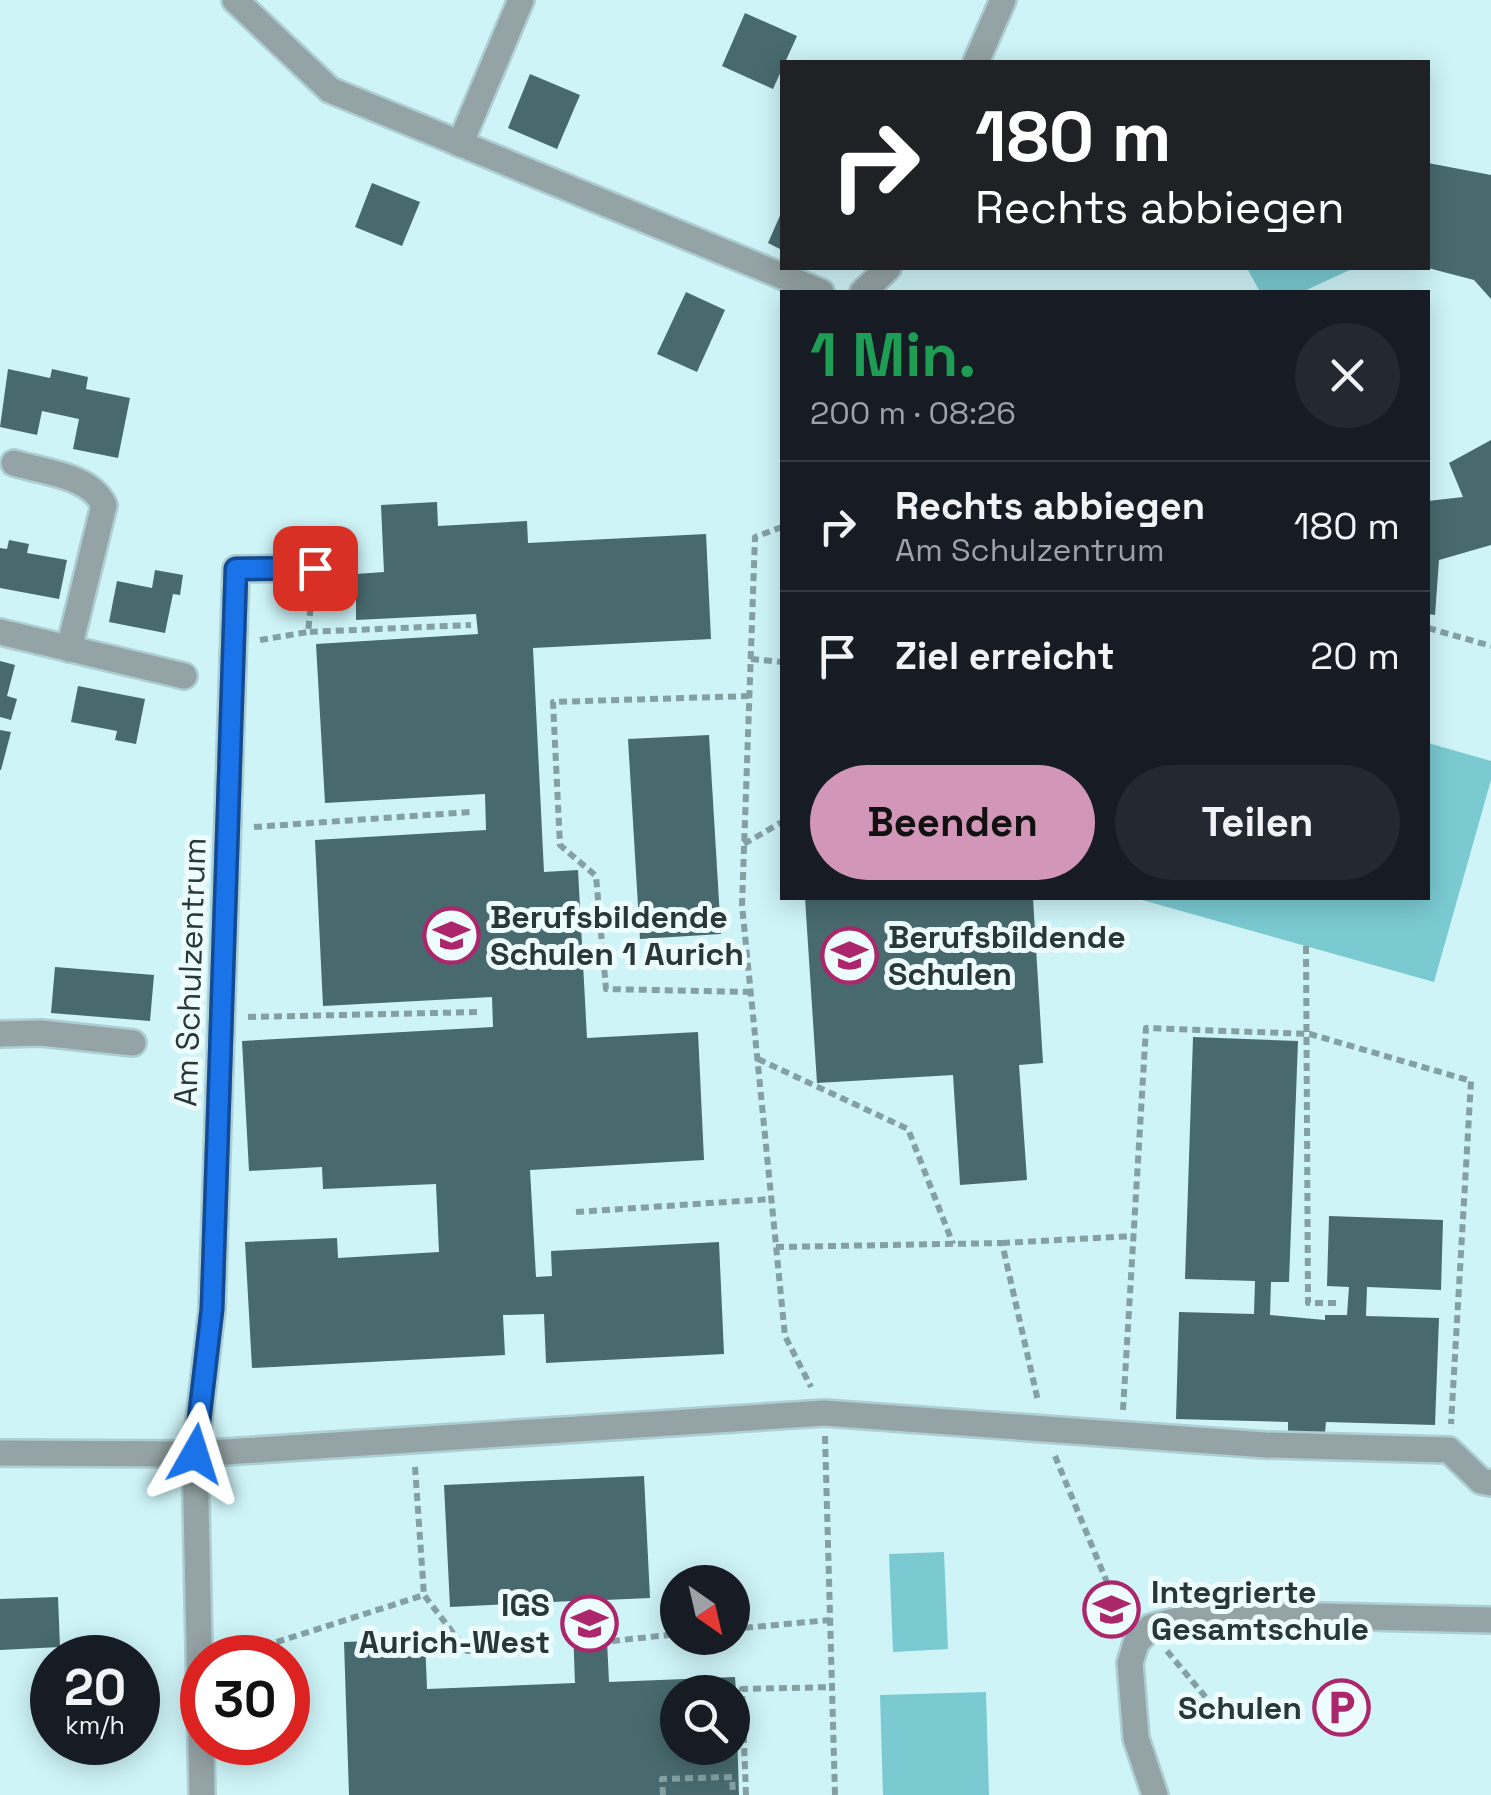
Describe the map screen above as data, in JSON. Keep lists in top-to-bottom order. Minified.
{"streets":{"street":["Am Schulzentrum"]},"places":{"school or university":["Berufsbildende Schulen 1 Aurich","Berufsbildende Schulen","Integrierte Gesamtschule","IGS Aurich-West"],"parking":["Schulen"]},"north":"bottom right","page":{"turn":["180 m","Rechts abbiegen"],"heading":["1 Min.","200 m · 08:26"],"list":[{"name":"Rechts abbiegen","note":"Am Schulzentrum","value":"180 m"},{"name":"Ziel erreicht","value":"20 m"}],"buttons":["Beenden","Teilen"],"speed":"20 km/h","limit":"30"}}
